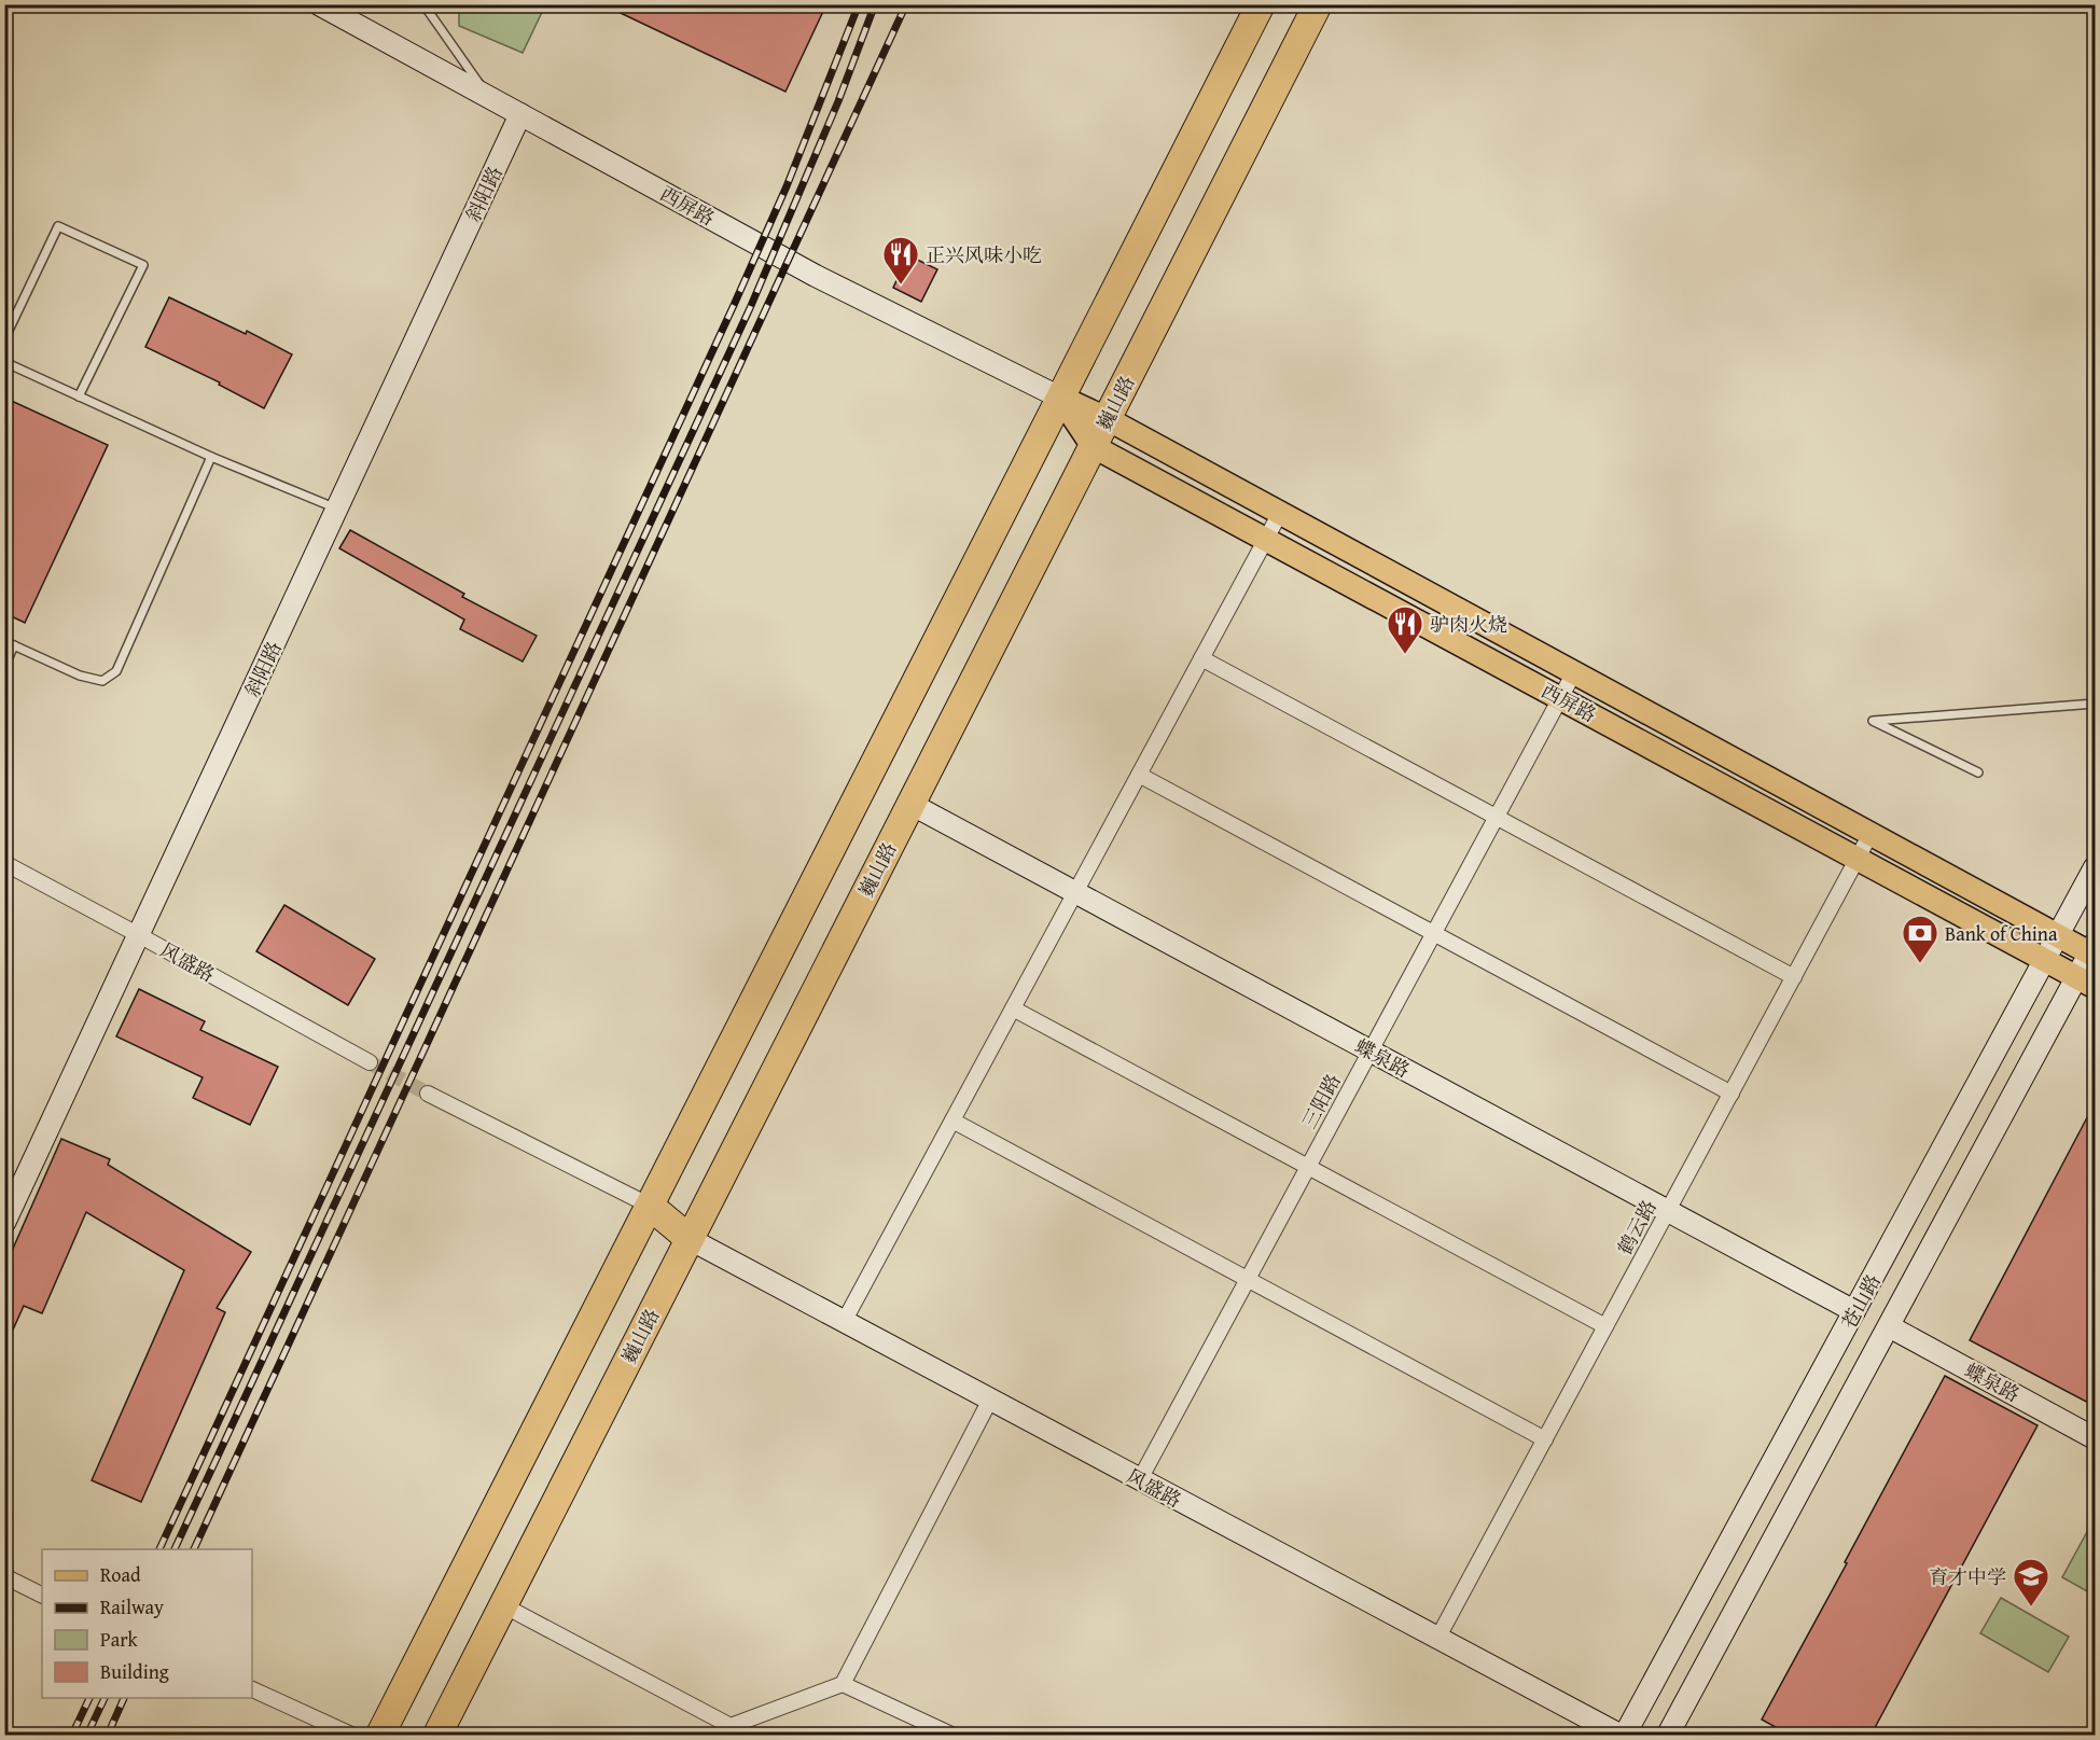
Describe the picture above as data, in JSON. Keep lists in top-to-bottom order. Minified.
{"streets":{"highway":["巍山路"],"main road":["西屏路"],"street":["斜阳路","风盛路","蝶泉路","三阳路","鹤云路","苍山路"]},"crossings":[["斜阳路","西屏路"],["斜阳路","风盛路"],["西屏路","巍山路"],["西屏路","三阳路"],["西屏路","鹤云路"],["西屏路","苍山路"],["巍山路","风盛路"],["巍山路","蝶泉路"],["风盛路","三阳路"],["风盛路","鹤云路"],["蝶泉路","三阳路"],["蝶泉路","鹤云路"],["蝶泉路","苍山路"]],"places":{"restaurant":["正兴风味小吃","驴肉火烧"],"bank":["Bank of China"],"school or university":["育才中学"]},"legend":["Road","Railway","Park","Building"]}
